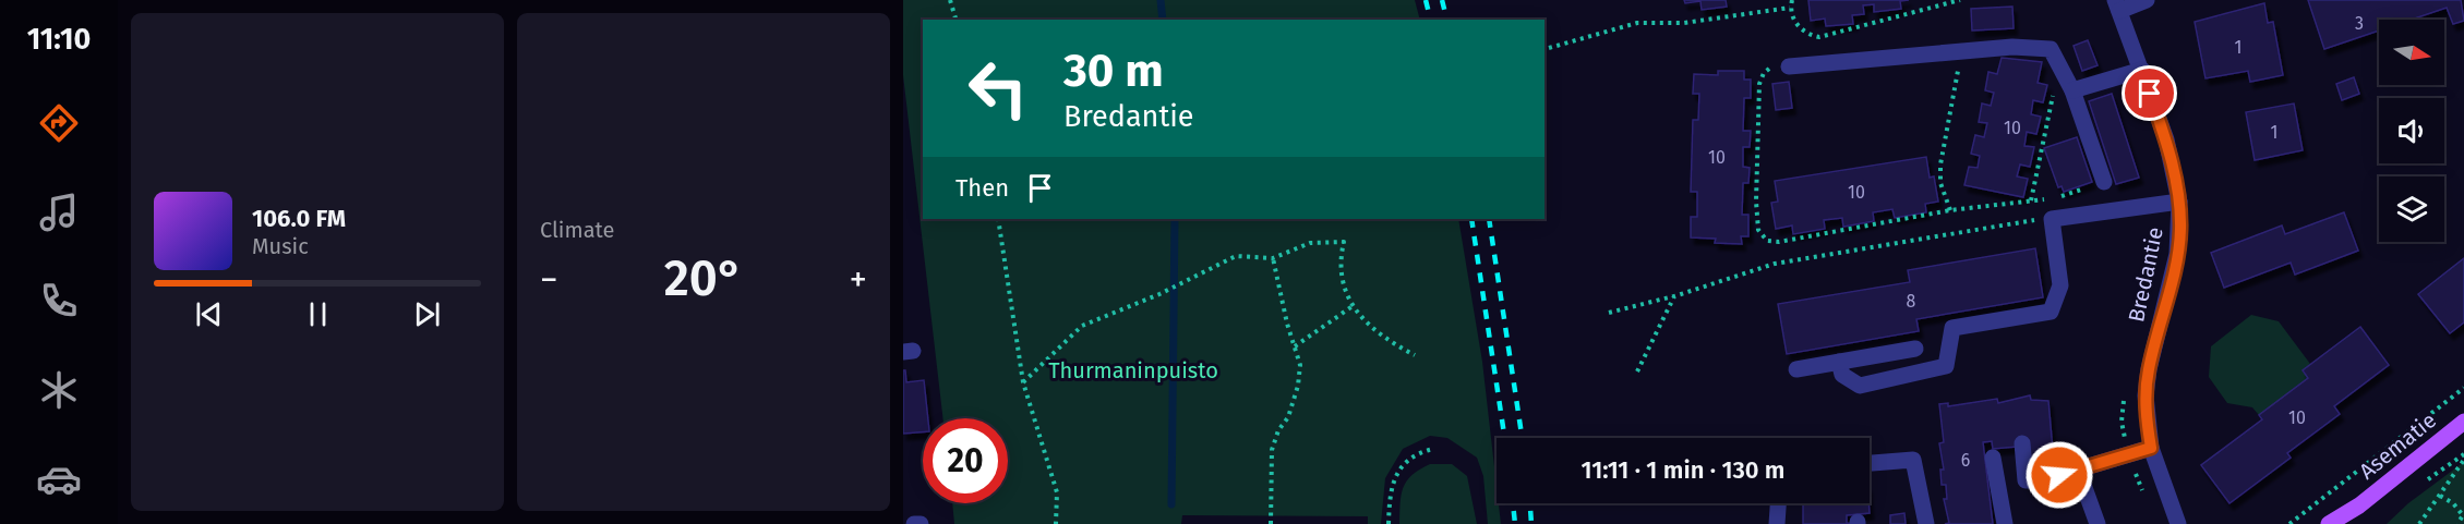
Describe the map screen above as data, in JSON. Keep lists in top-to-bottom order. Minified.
{"streets":{"main road":["Asematie"],"street":["Bredantie"]},"parks":["Thurmaninpuisto"],"house_numbers":["3","1","10","1","10","10","8","10","6"],"north":"right","page":{"tabs":"11:10","tile":"Climate","turn":["30 m","Bredantie"],"then":"Then","song":["106.0 FM","Music"],"heat":["−","20°","+"],"limit":"20","trip":"11:11 · 1 min · 130 m"}}
